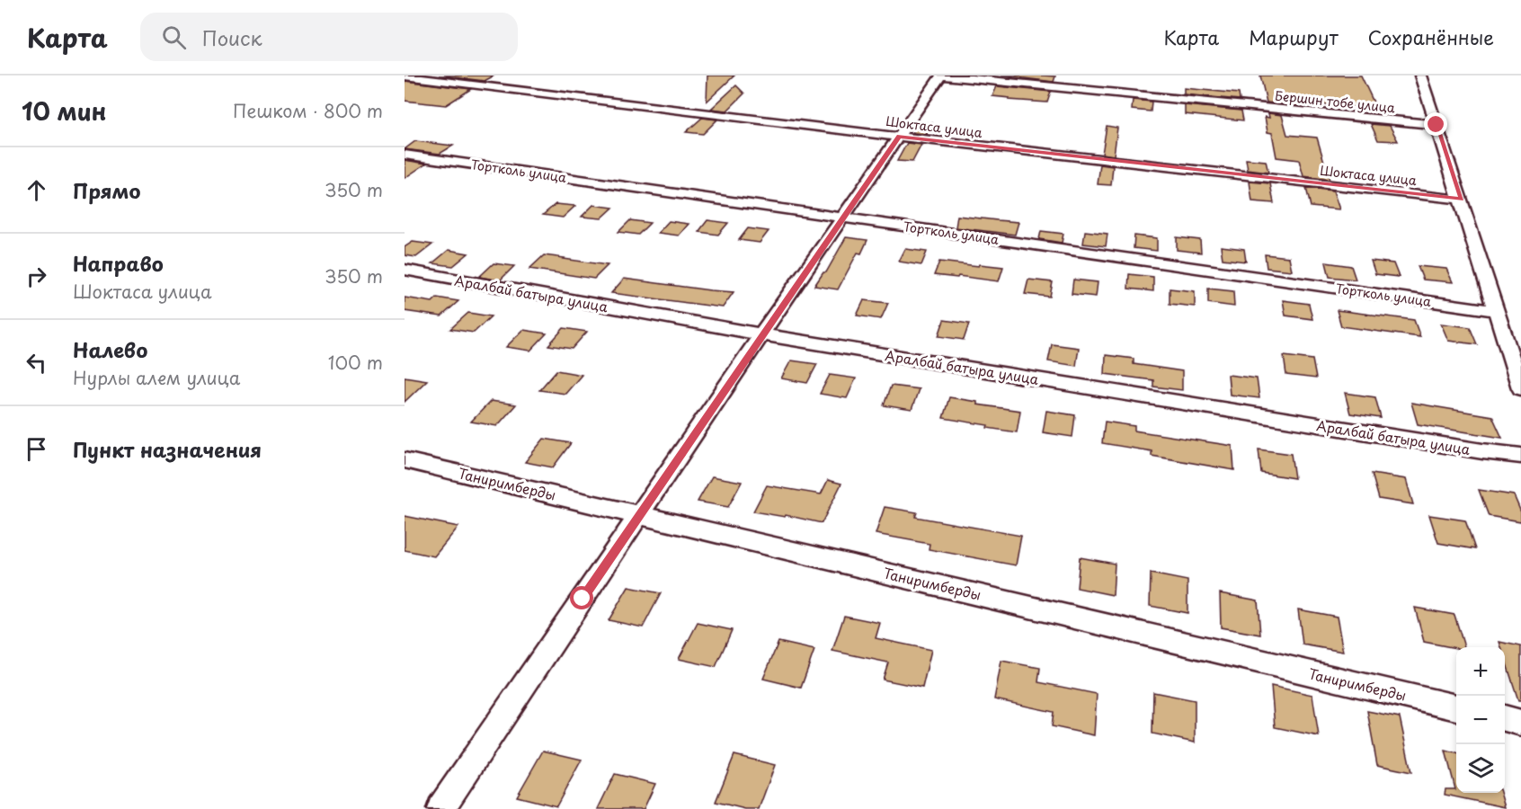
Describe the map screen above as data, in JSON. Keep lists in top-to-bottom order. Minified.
{"streets":{"street":["Бершин тобе улица","Шоктаса улица","Тортколь улица","Аралбай батыра улица","Таниримберды"]},"page":{"header":"Карта","search":"Поиск","nav":["Карта","Маршрут","Сохранённые"],"heading":["10 мин","Пешком · 800 m"],"list":[["Прямо","350 m"],["Направо","Шоктаса улица","350 m"],["Налево","Нурлы алем улица","100 m"],"Пункт назначения"],"map_buttons":["+","−"]}}
